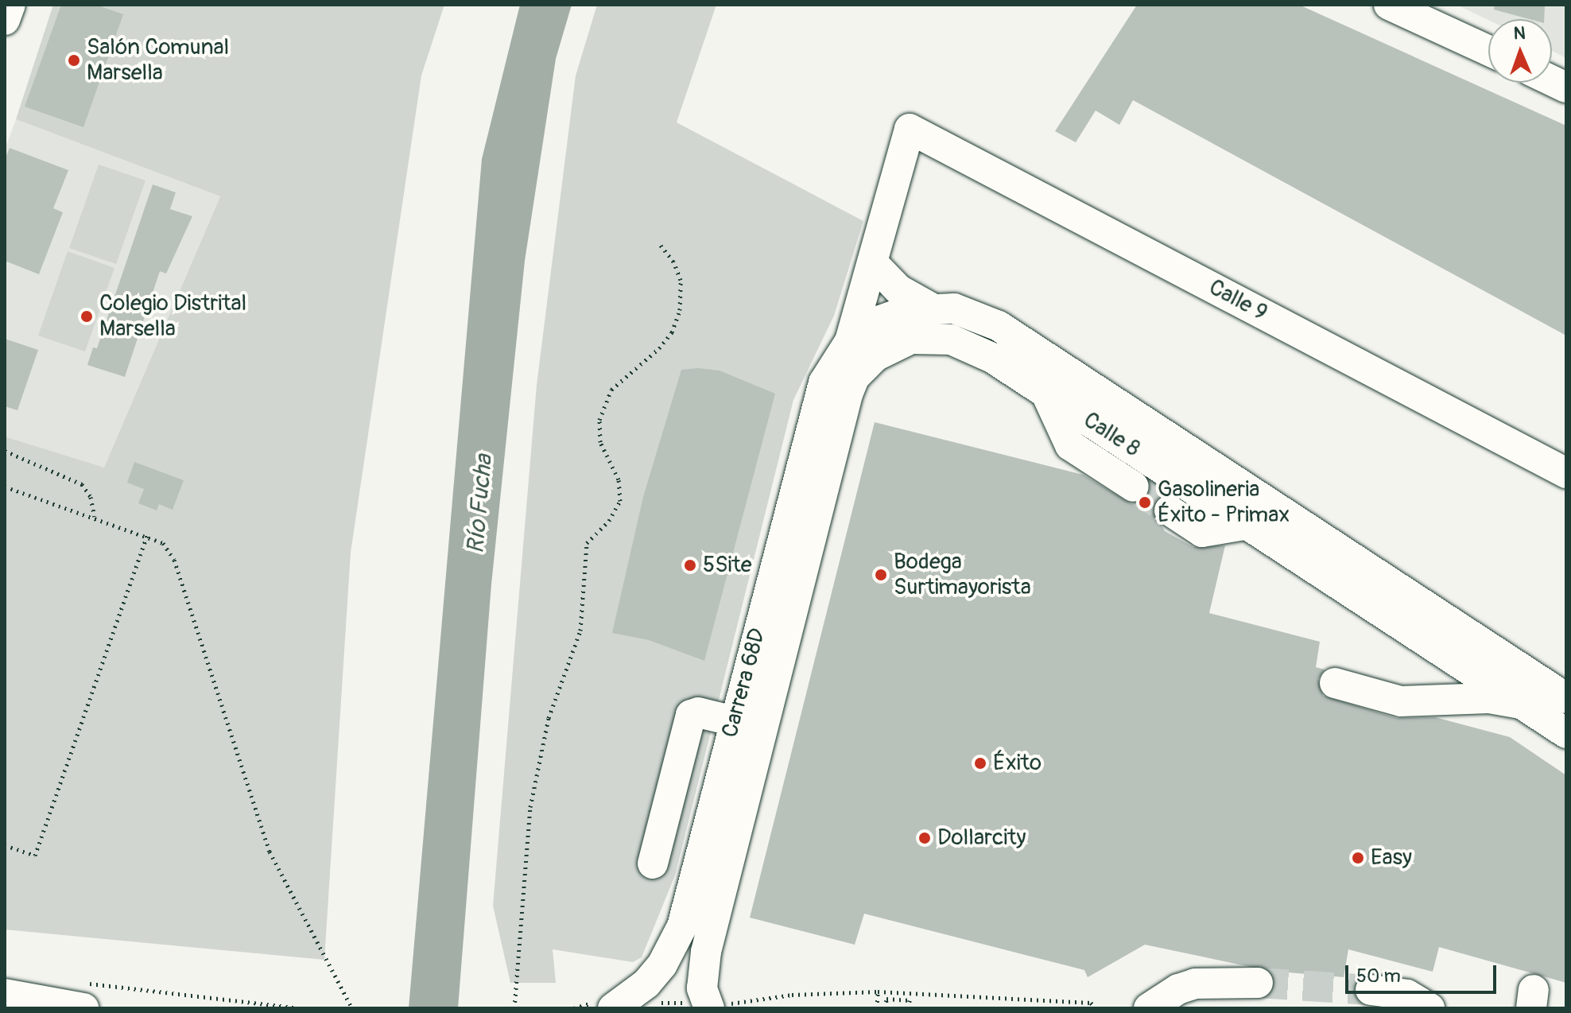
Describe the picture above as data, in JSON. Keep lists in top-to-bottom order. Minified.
{"streets":{"street":["Calle 9","Calle 8","Carrera 68D"]},"crossings":[["Calle 9","Carrera 68D"],["Calle 8","Carrera 68D"]],"water":["Río Fucha"],"places":["Salón Comunal Marsella","Colegio Distrital Marsella","Gasolineria Éxito - Primax","5Site","Bodega Surtimayorista","Éxito","Dollarcity","Easy"],"scale_bar":"50 m","north":"top"}
